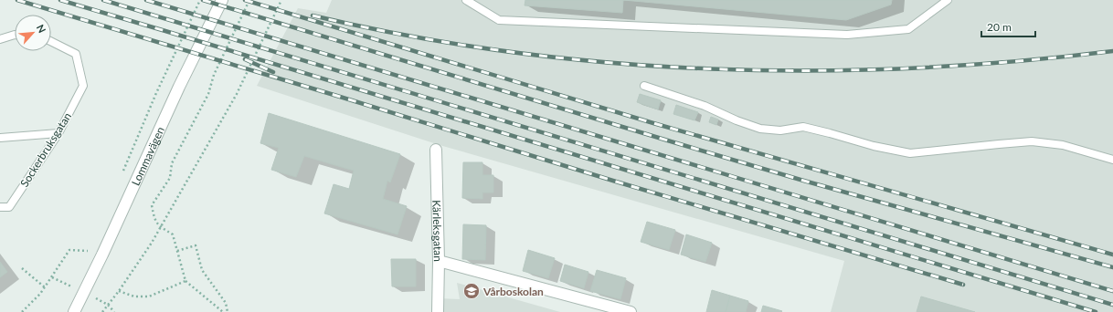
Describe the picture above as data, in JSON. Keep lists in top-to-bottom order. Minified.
{"streets":{"street":["Lommavägen","Kärleksgatan"],"lane":["Sockerbruksgatan"]},"places":{"school or university":["Vårboskolan"]},"scale_bar":"20 m","north":"top right"}
